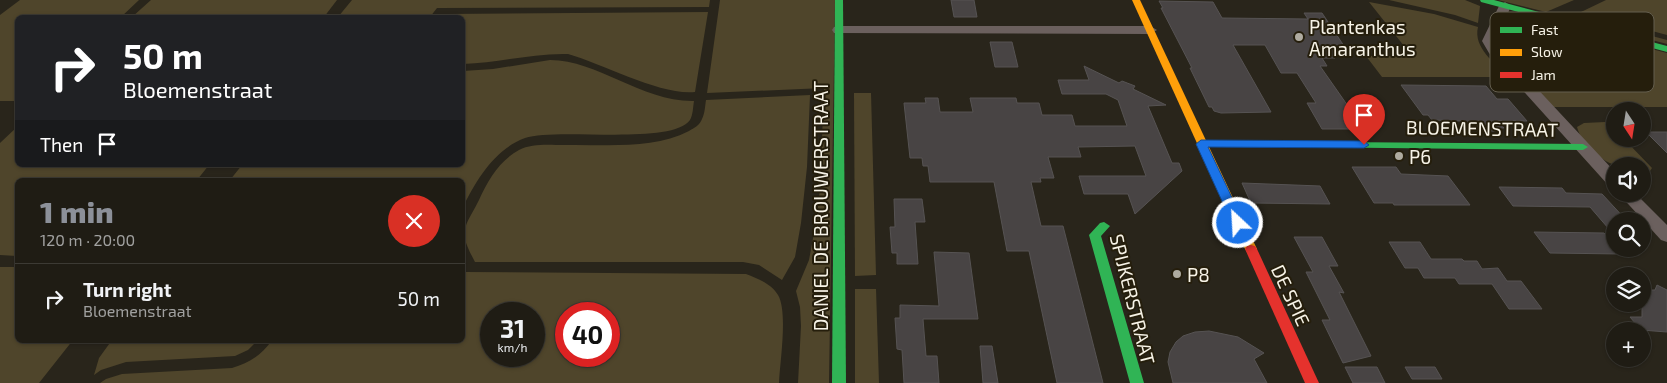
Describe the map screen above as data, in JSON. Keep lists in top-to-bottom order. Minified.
{"streets":{"street":["BLOEMENSTRAAT","DANIEL DE BROUWERSTRAAT","DE SPIE","SPIJKERSTRAAT"]},"crossings":[["BLOEMENSTRAAT","DE SPIE"]],"places":["Plantenkas Amaranthus","P6","P8"],"legend":["Fast","Slow","Jam"],"north":"bottom","page":{"turn":["50 m","Bloemenstraat"],"map_buttons":"+","then":"Then","heading":["1 min","120 m · 20:00"],"list":[{"name":"Turn right","note":"Bloemenstraat","value":"50 m"}],"speed":"31 km/h","limit":"40"}}
